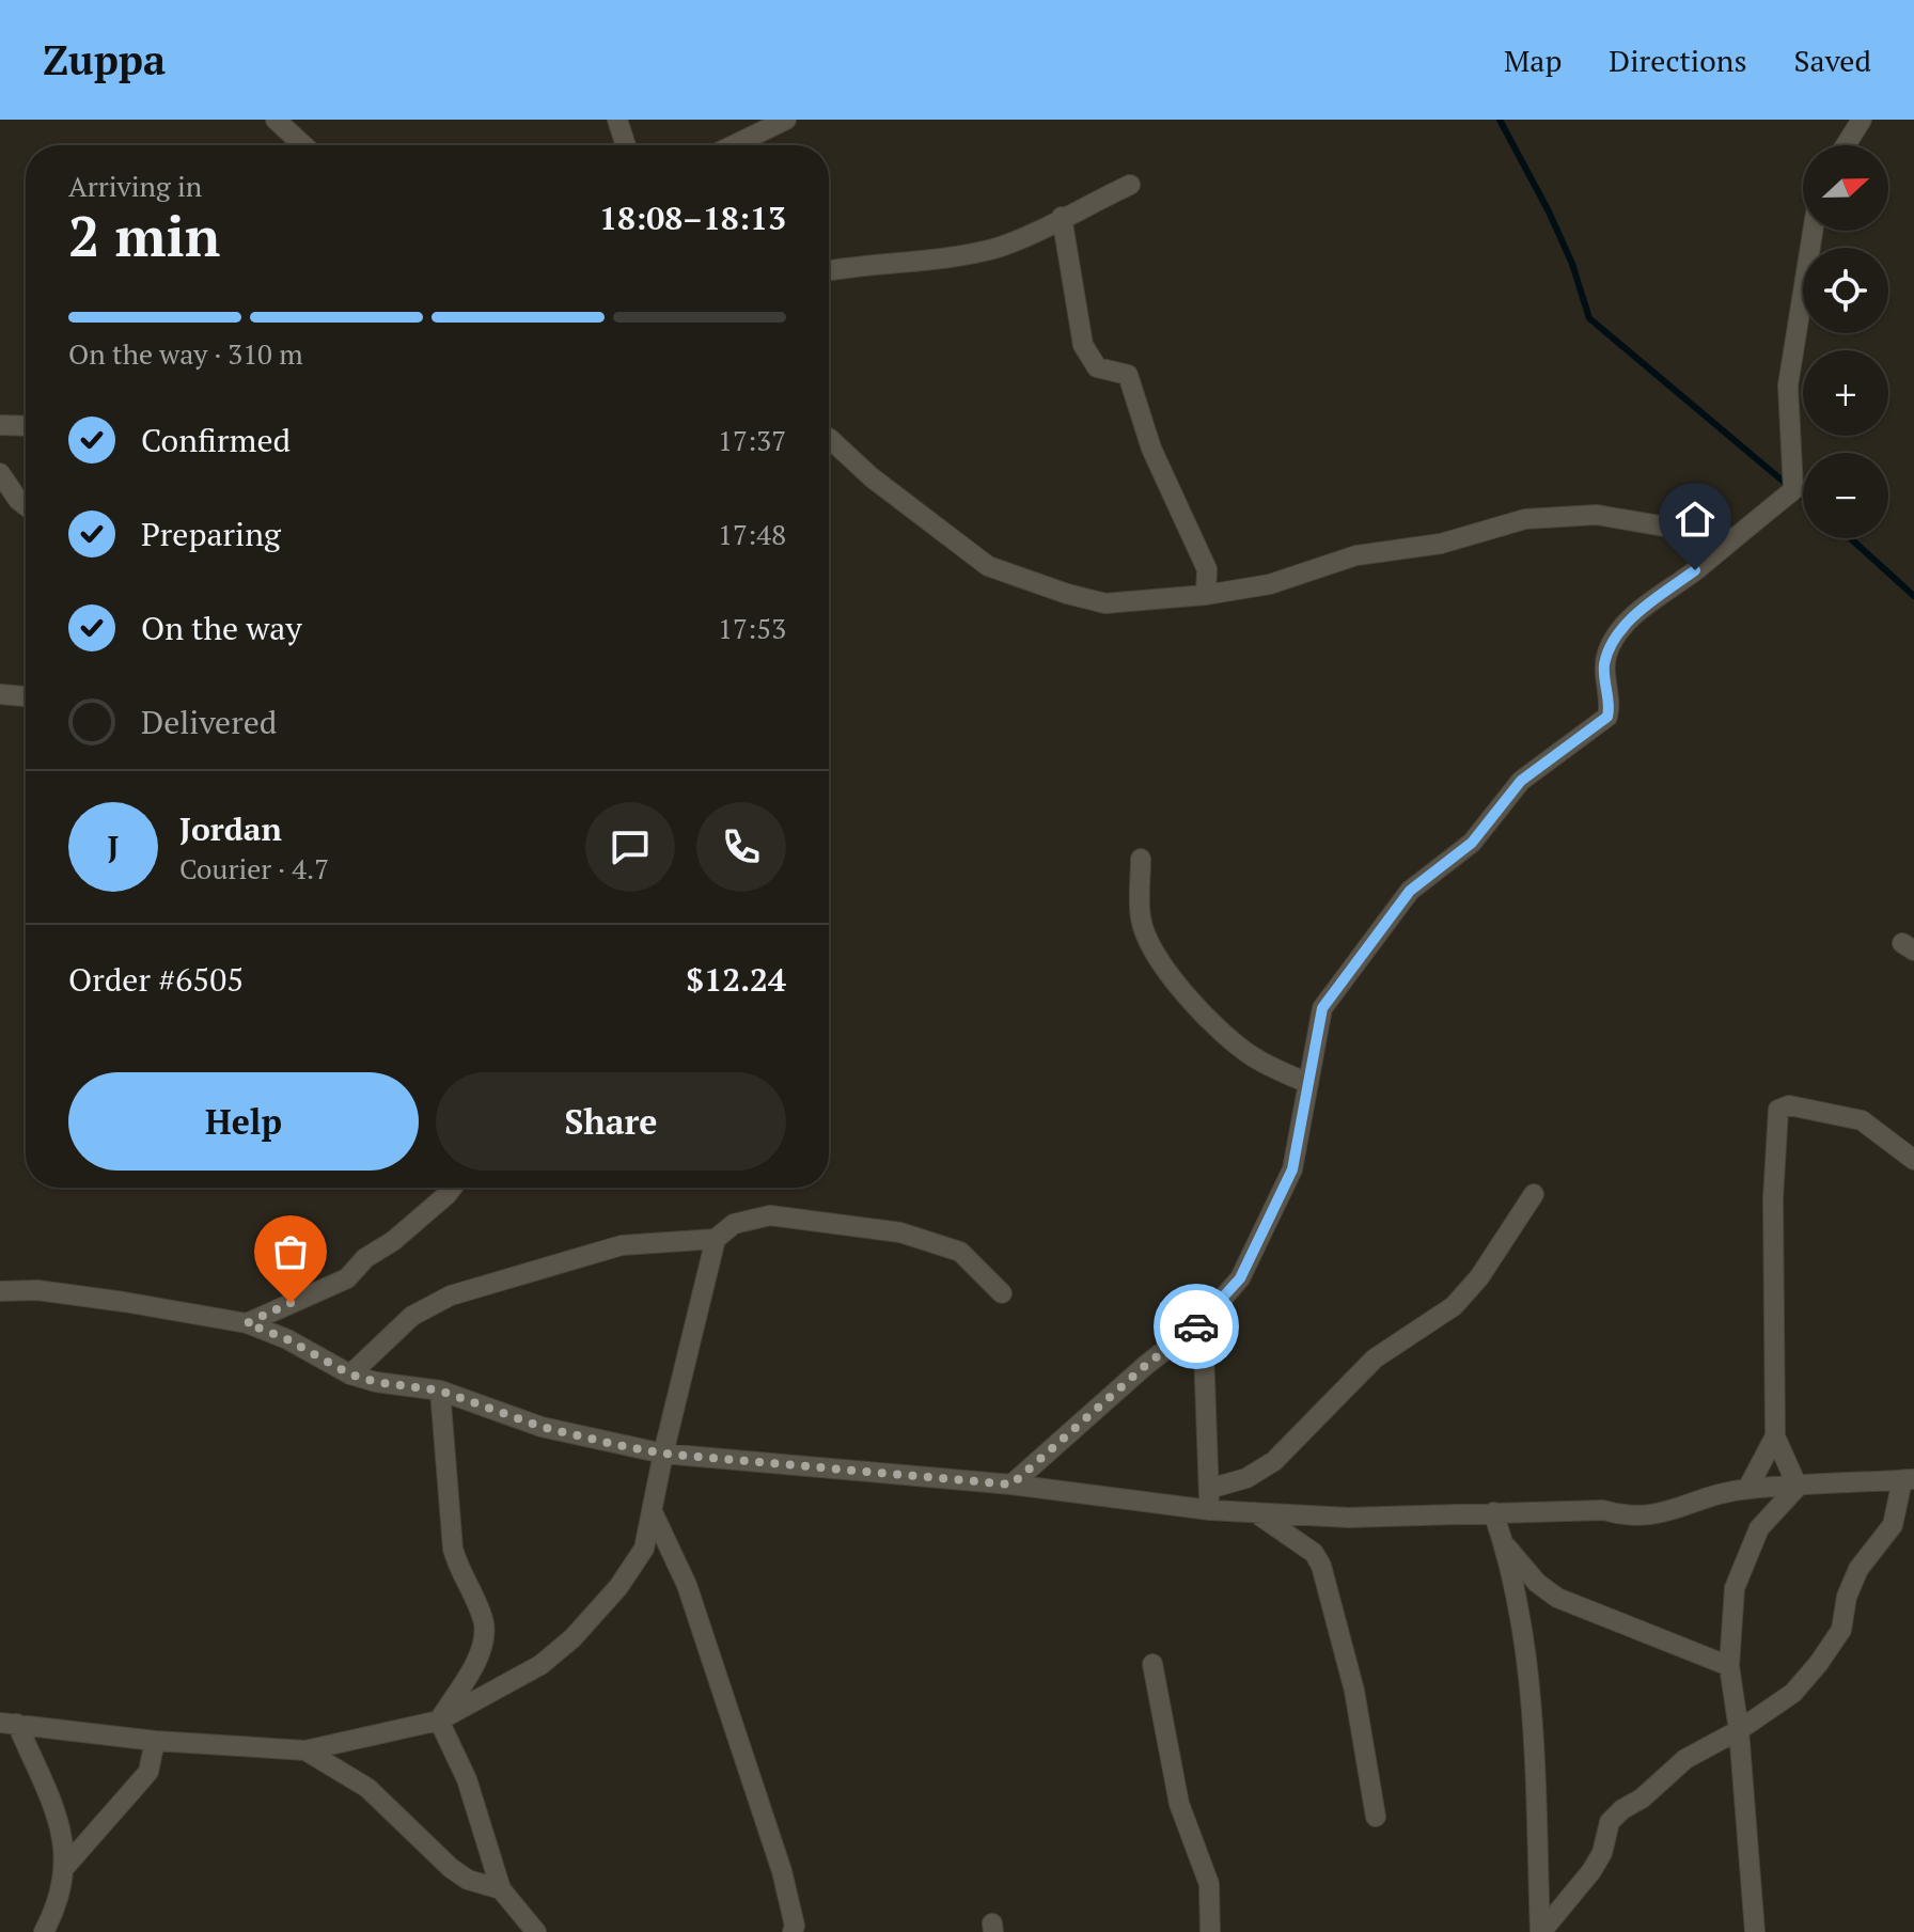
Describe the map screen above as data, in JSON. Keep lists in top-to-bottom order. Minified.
{"north":"right","page":{"header":"Zuppa","nav":["Map","Directions","Saved"],"map_buttons":["+","−"],"heading":["2 min","Arriving in","18:08–18:13"],"panel":["Jordan","Courier · 4.7","Order #6505","$12.24"],"bar":"On the way · 310 m","list":[["Confirmed","17:37"],["Preparing","17:48"],["On the way","17:53"],"Delivered"],"round":"J","buttons":["Help","Share"]}}
